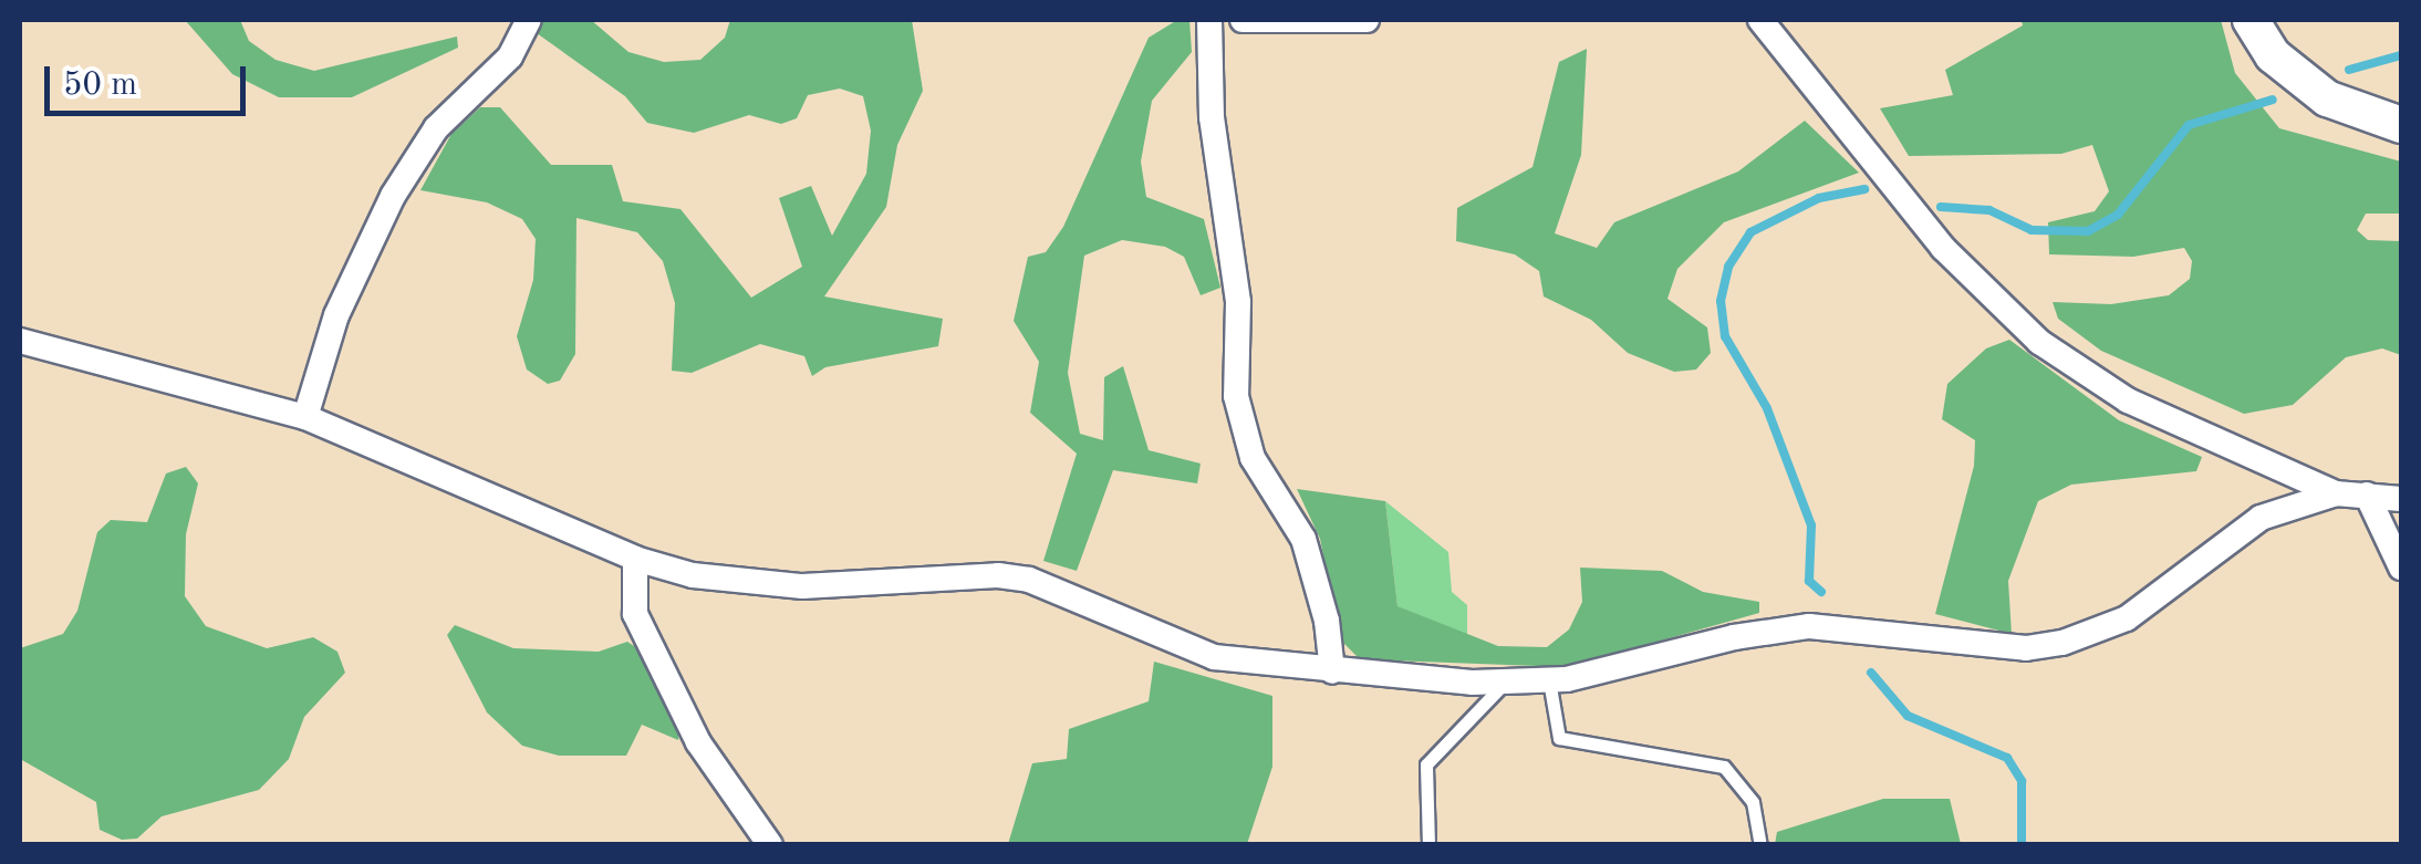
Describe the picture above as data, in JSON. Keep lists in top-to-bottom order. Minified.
{"scale_bar":"50 m"}
